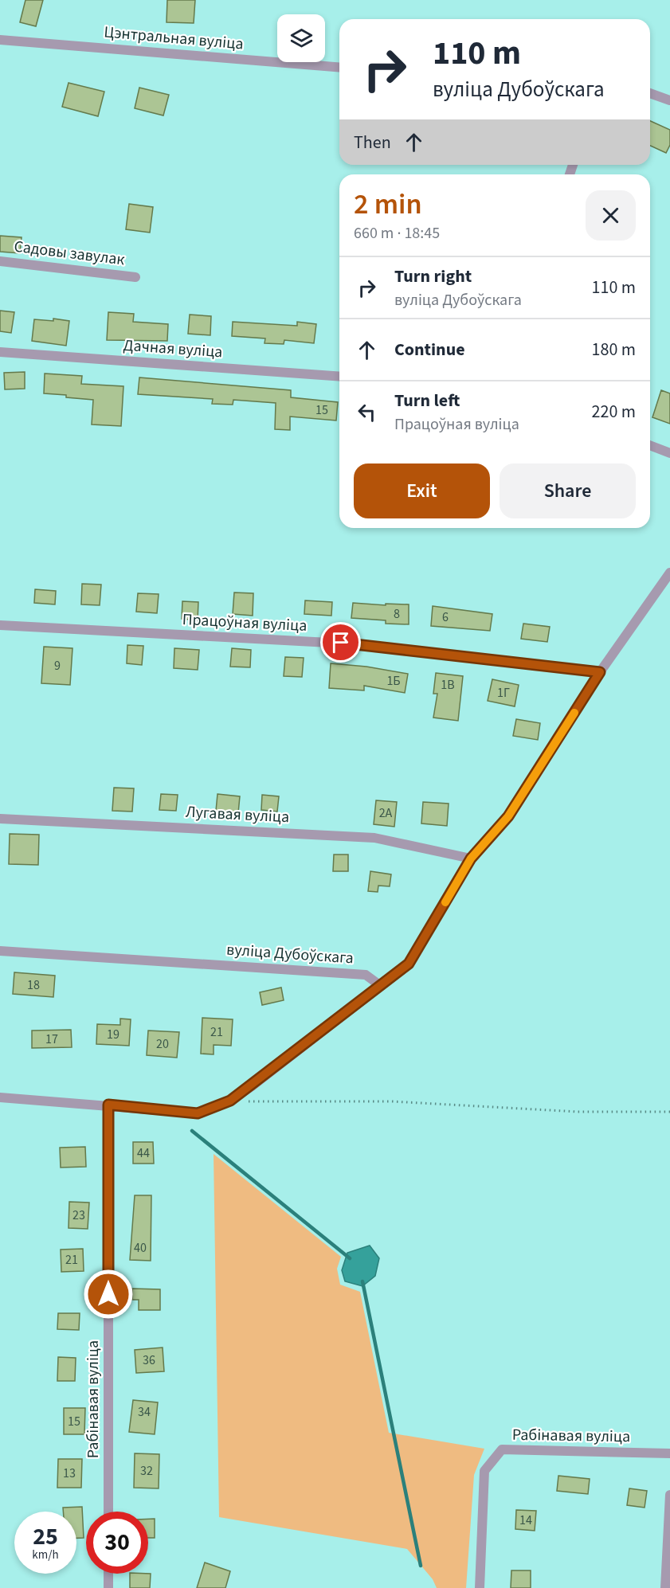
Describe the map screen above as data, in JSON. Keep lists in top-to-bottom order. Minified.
{"streets":{"street":["Цэнтральная вуліца","Садовы завулак","Дачная вуліца","Працоўная вуліца","Лугавая вуліца","вуліца Дубоўскага","Рабінавая вуліца"]},"house_numbers":["15","8","6","9","1Б","1В","1Г","2А","18","21","19","17","20","44","23","40","21","36","34","15","32","13","14"],"page":{"turn":["110 m","вуліца Дубоўскага"],"then":"Then","heading":["2 min","660 m · 18:45"],"list":[{"name":"Turn right","note":"вуліца Дубоўскага","value":"110 m"},{"name":"Continue","value":"180 m"},{"name":"Turn left","note":"Працоўная вуліца","value":"220 m"}],"buttons":["Exit","Share"],"speed":"25 km/h","limit":"30"}}
